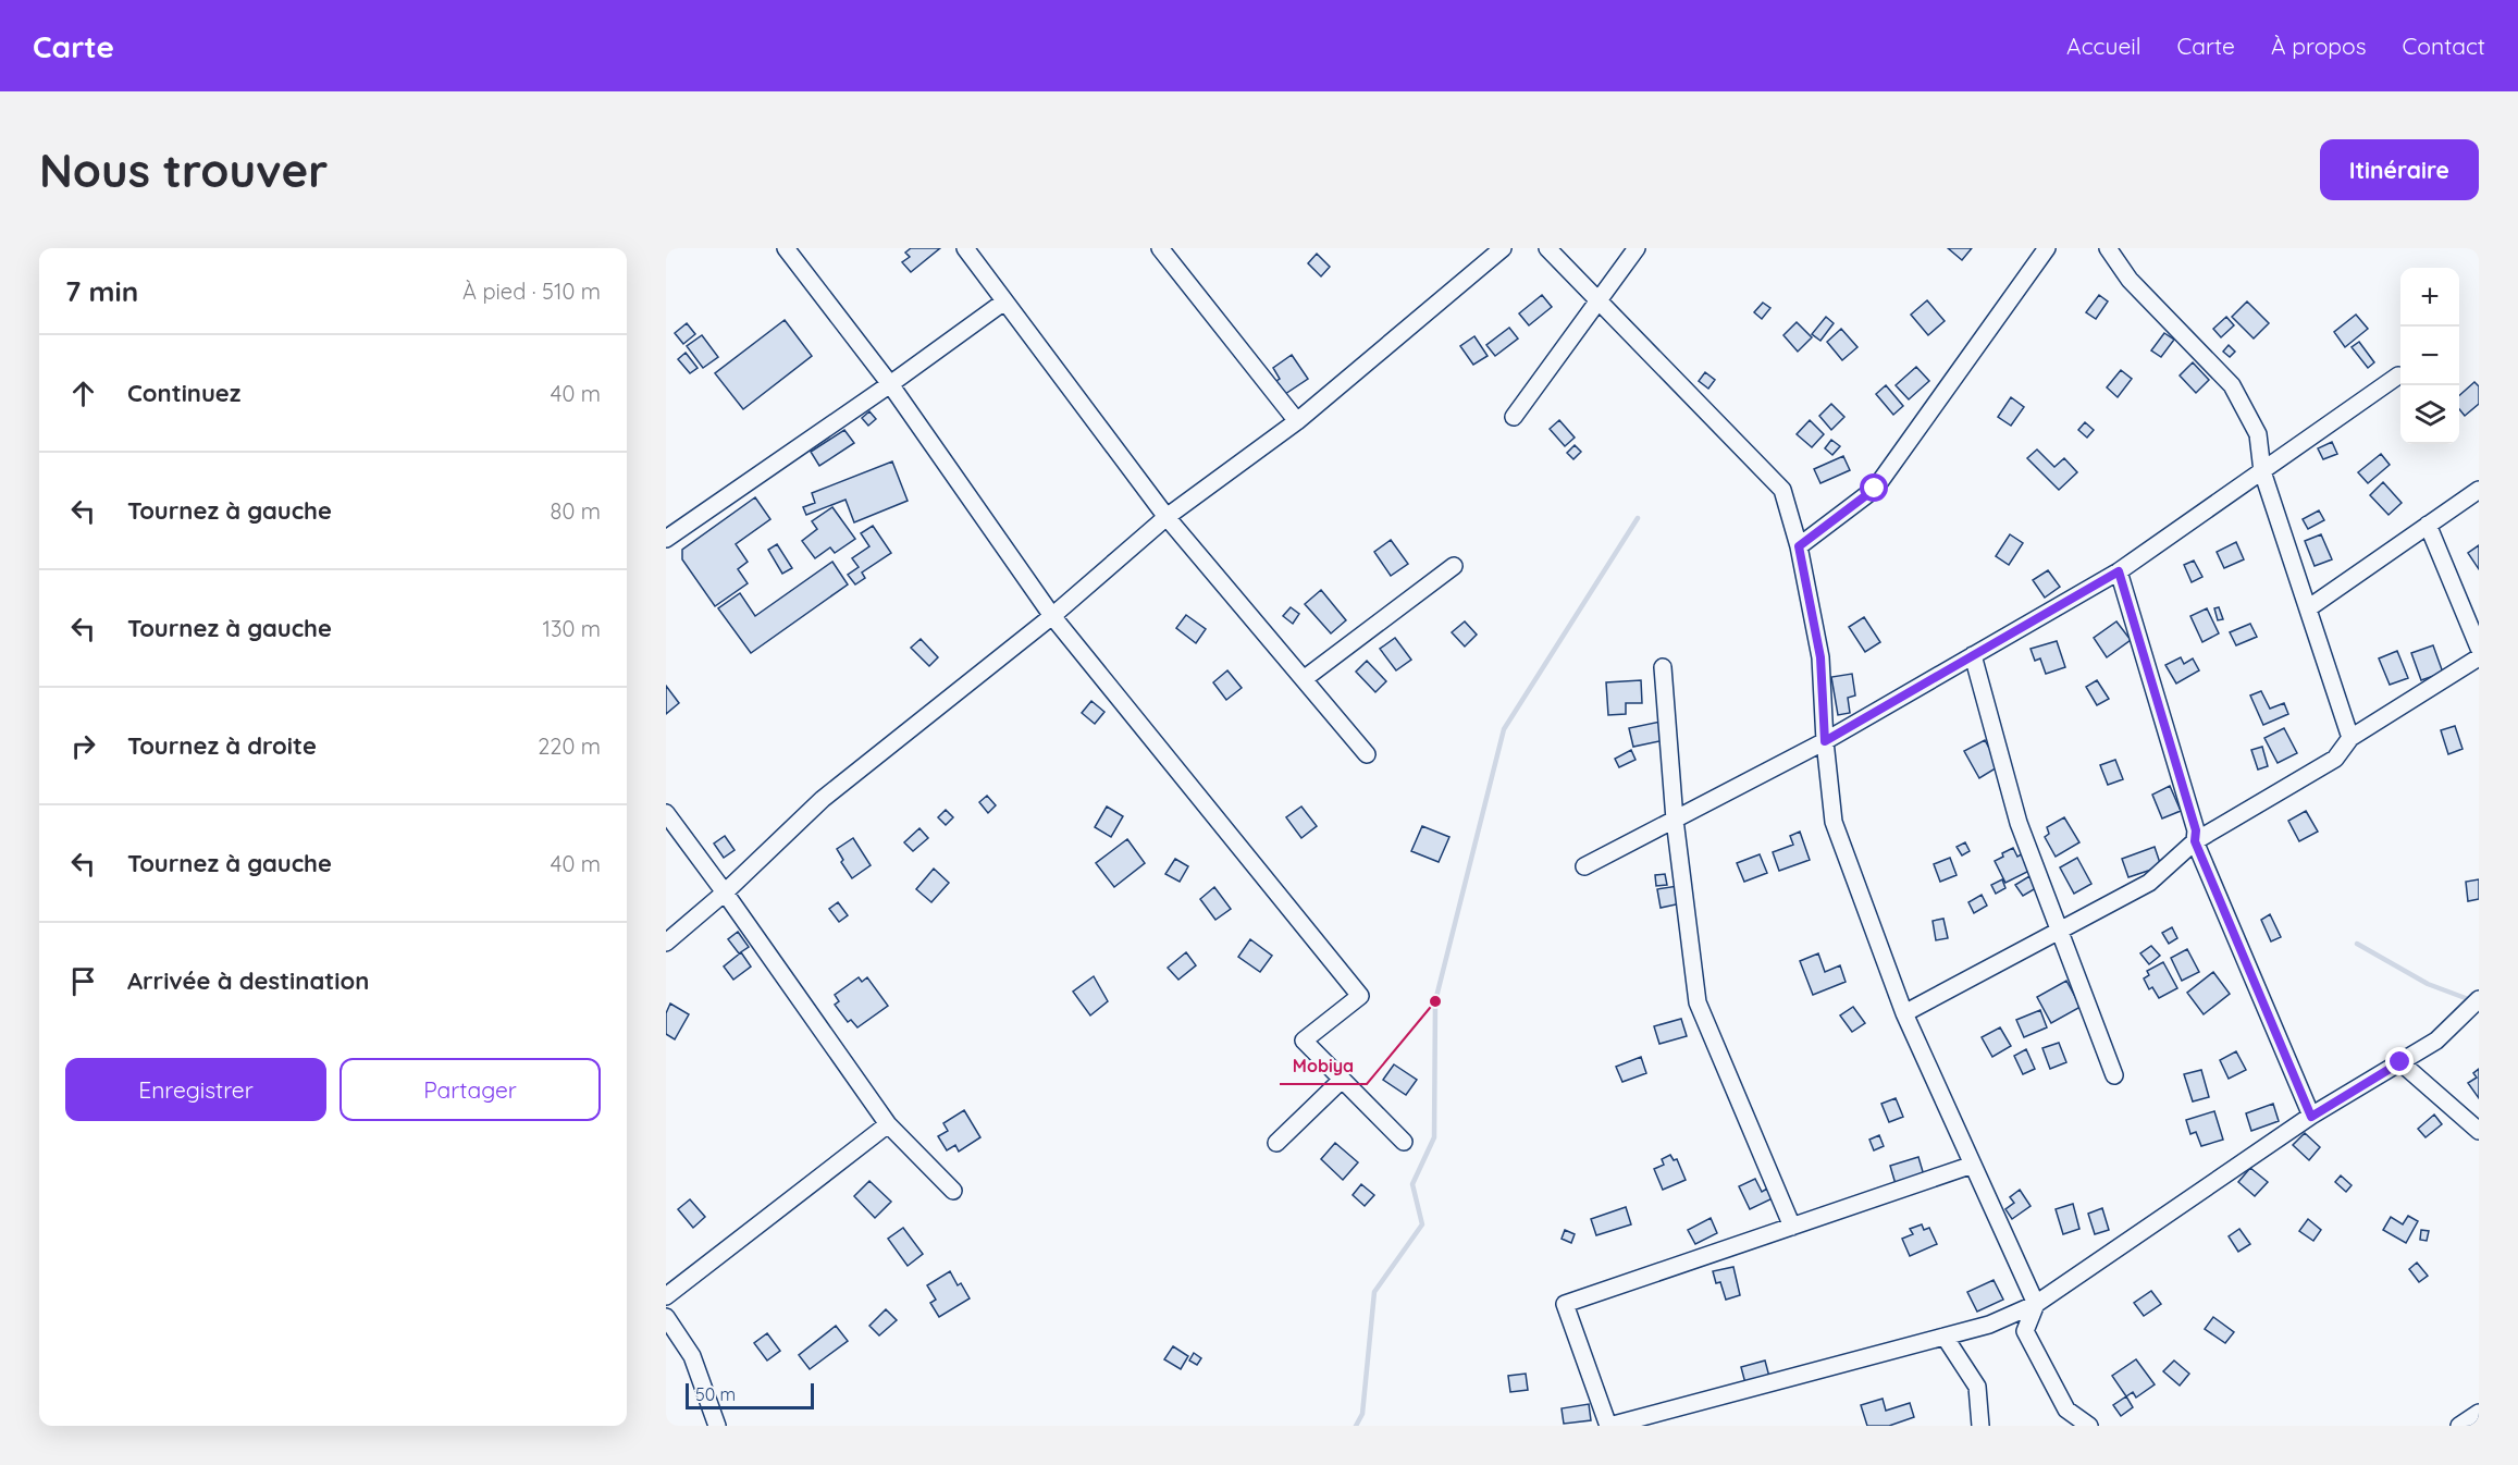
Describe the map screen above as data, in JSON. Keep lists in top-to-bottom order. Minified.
{"places":["Mobiya"],"scale_bar":"50 m","page":{"header":"Carte","nav":["Accueil","Carte","À propos","Contact"],"buttons":["Itinéraire",["Enregistrer","Partager"]],"title":"Nous trouver","heading":["7 min","À pied · 510 m"],"map_buttons":["+","−"],"list":[["Continuez","40 m"],["Tournez à gauche","80 m"],["Tournez à gauche","130 m"],["Tournez à droite","220 m"],["Tournez à gauche","40 m"],"Arrivée à destination"],"scale":"50 m"}}
